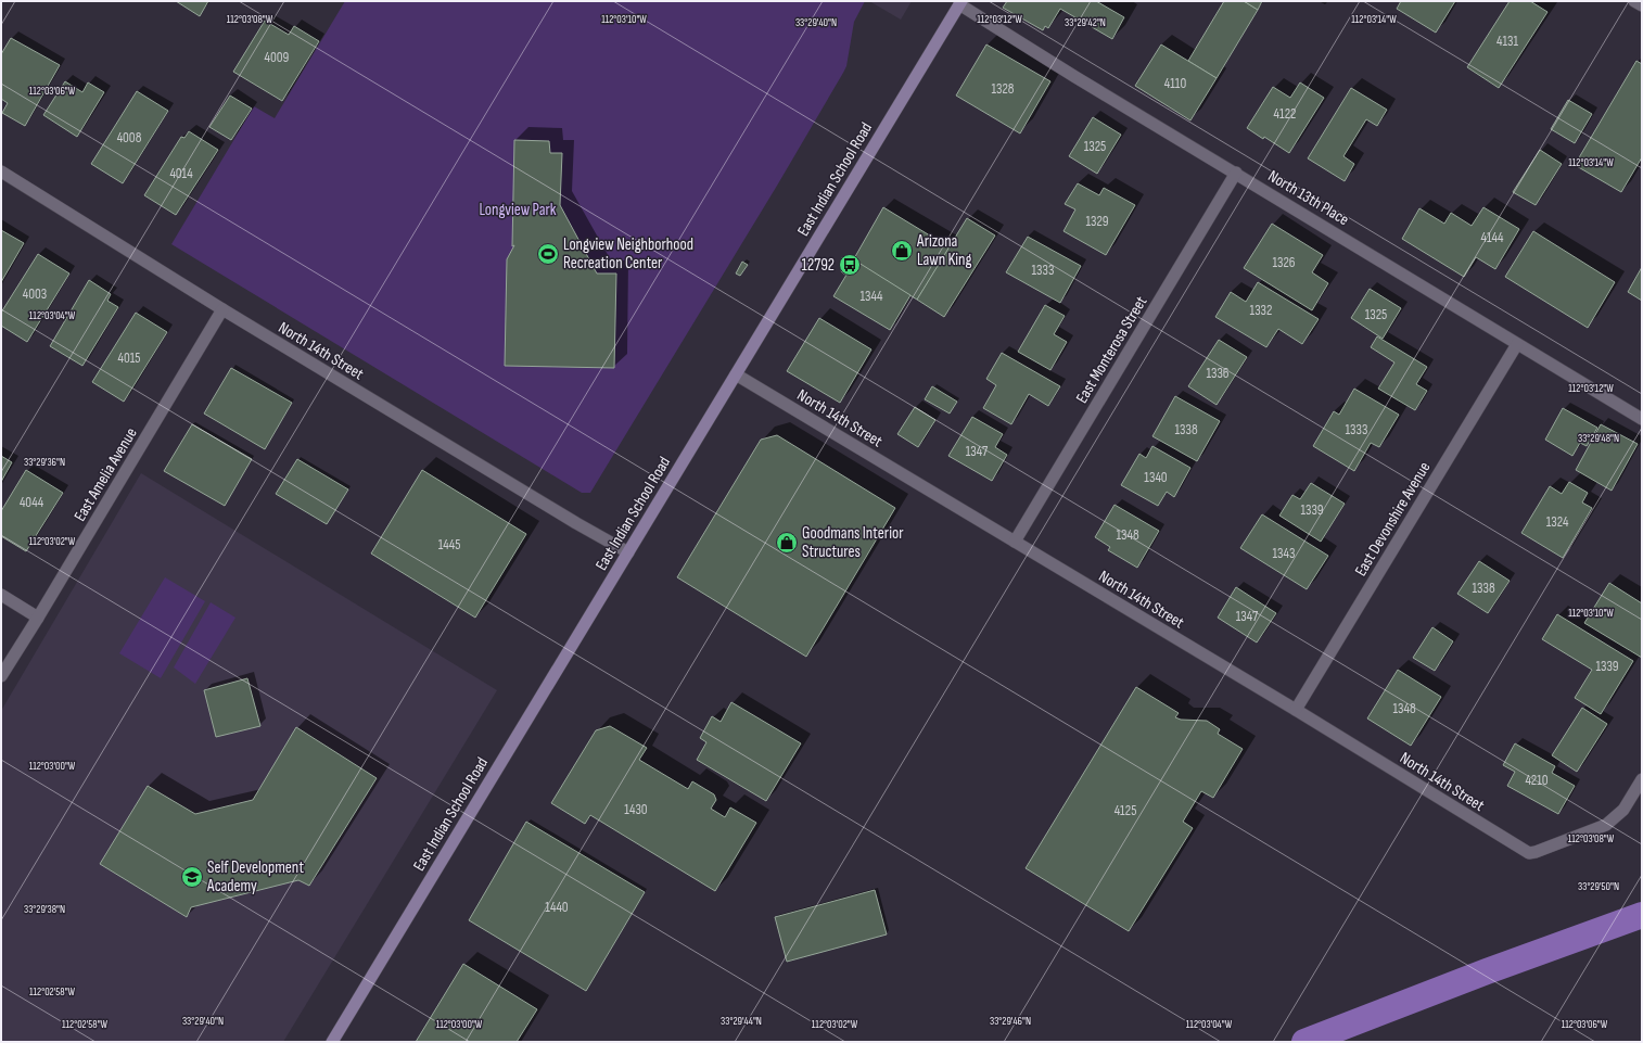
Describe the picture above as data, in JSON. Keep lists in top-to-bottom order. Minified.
{"streets":{"main road":["East Indian School Road"],"street":["North 13th Place","East Monterosa Street","North 14th Street","East Amelia Avenue","East Devonshire Avenue"]},"crossings":[["East Indian School Road","North 13th Place"],["East Indian School Road","North 14th Street"],["North 13th Place","East Monterosa Street"],["North 13th Place","East Devonshire Avenue"],["East Monterosa Street","North 14th Street"],["North 14th Street","East Amelia Avenue"],["North 14th Street","East Devonshire Avenue"]],"parks":["Longview Park"],"places":{"shop":["Arizona Lawn King","Goodmans Interior Structures"],"sports":["Longview Neighborhood Recreation Center"],"bus stop":["12792"],"school or university":["Self Development Academy"]},"house_numbers":["4131","4009","4110","1328","4122","4008","1325","4014","1329","4144","1326","1333","4003","1344","1332","1325","4015","1336","1338","1333","1347","1340","4044","1339","1324","1348","1445","1343","1338","1347","1339","1348","4210","1430","4125","1440"],"coordinates":["112°03'08\"W","112°03'10\"W","112°03'12\"W","112°03'14\"W","33°29'40\"N","33°29'42\"N","112°03'06\"W","112°03'04\"W","33°29'48\"N","33°29'36\"N","112°03'02\"W","112°03'00\"W","33°29'50\"N","33°29'38\"N","112°02'58\"W","33°29'44\"N","33°29'46\"N"]}
